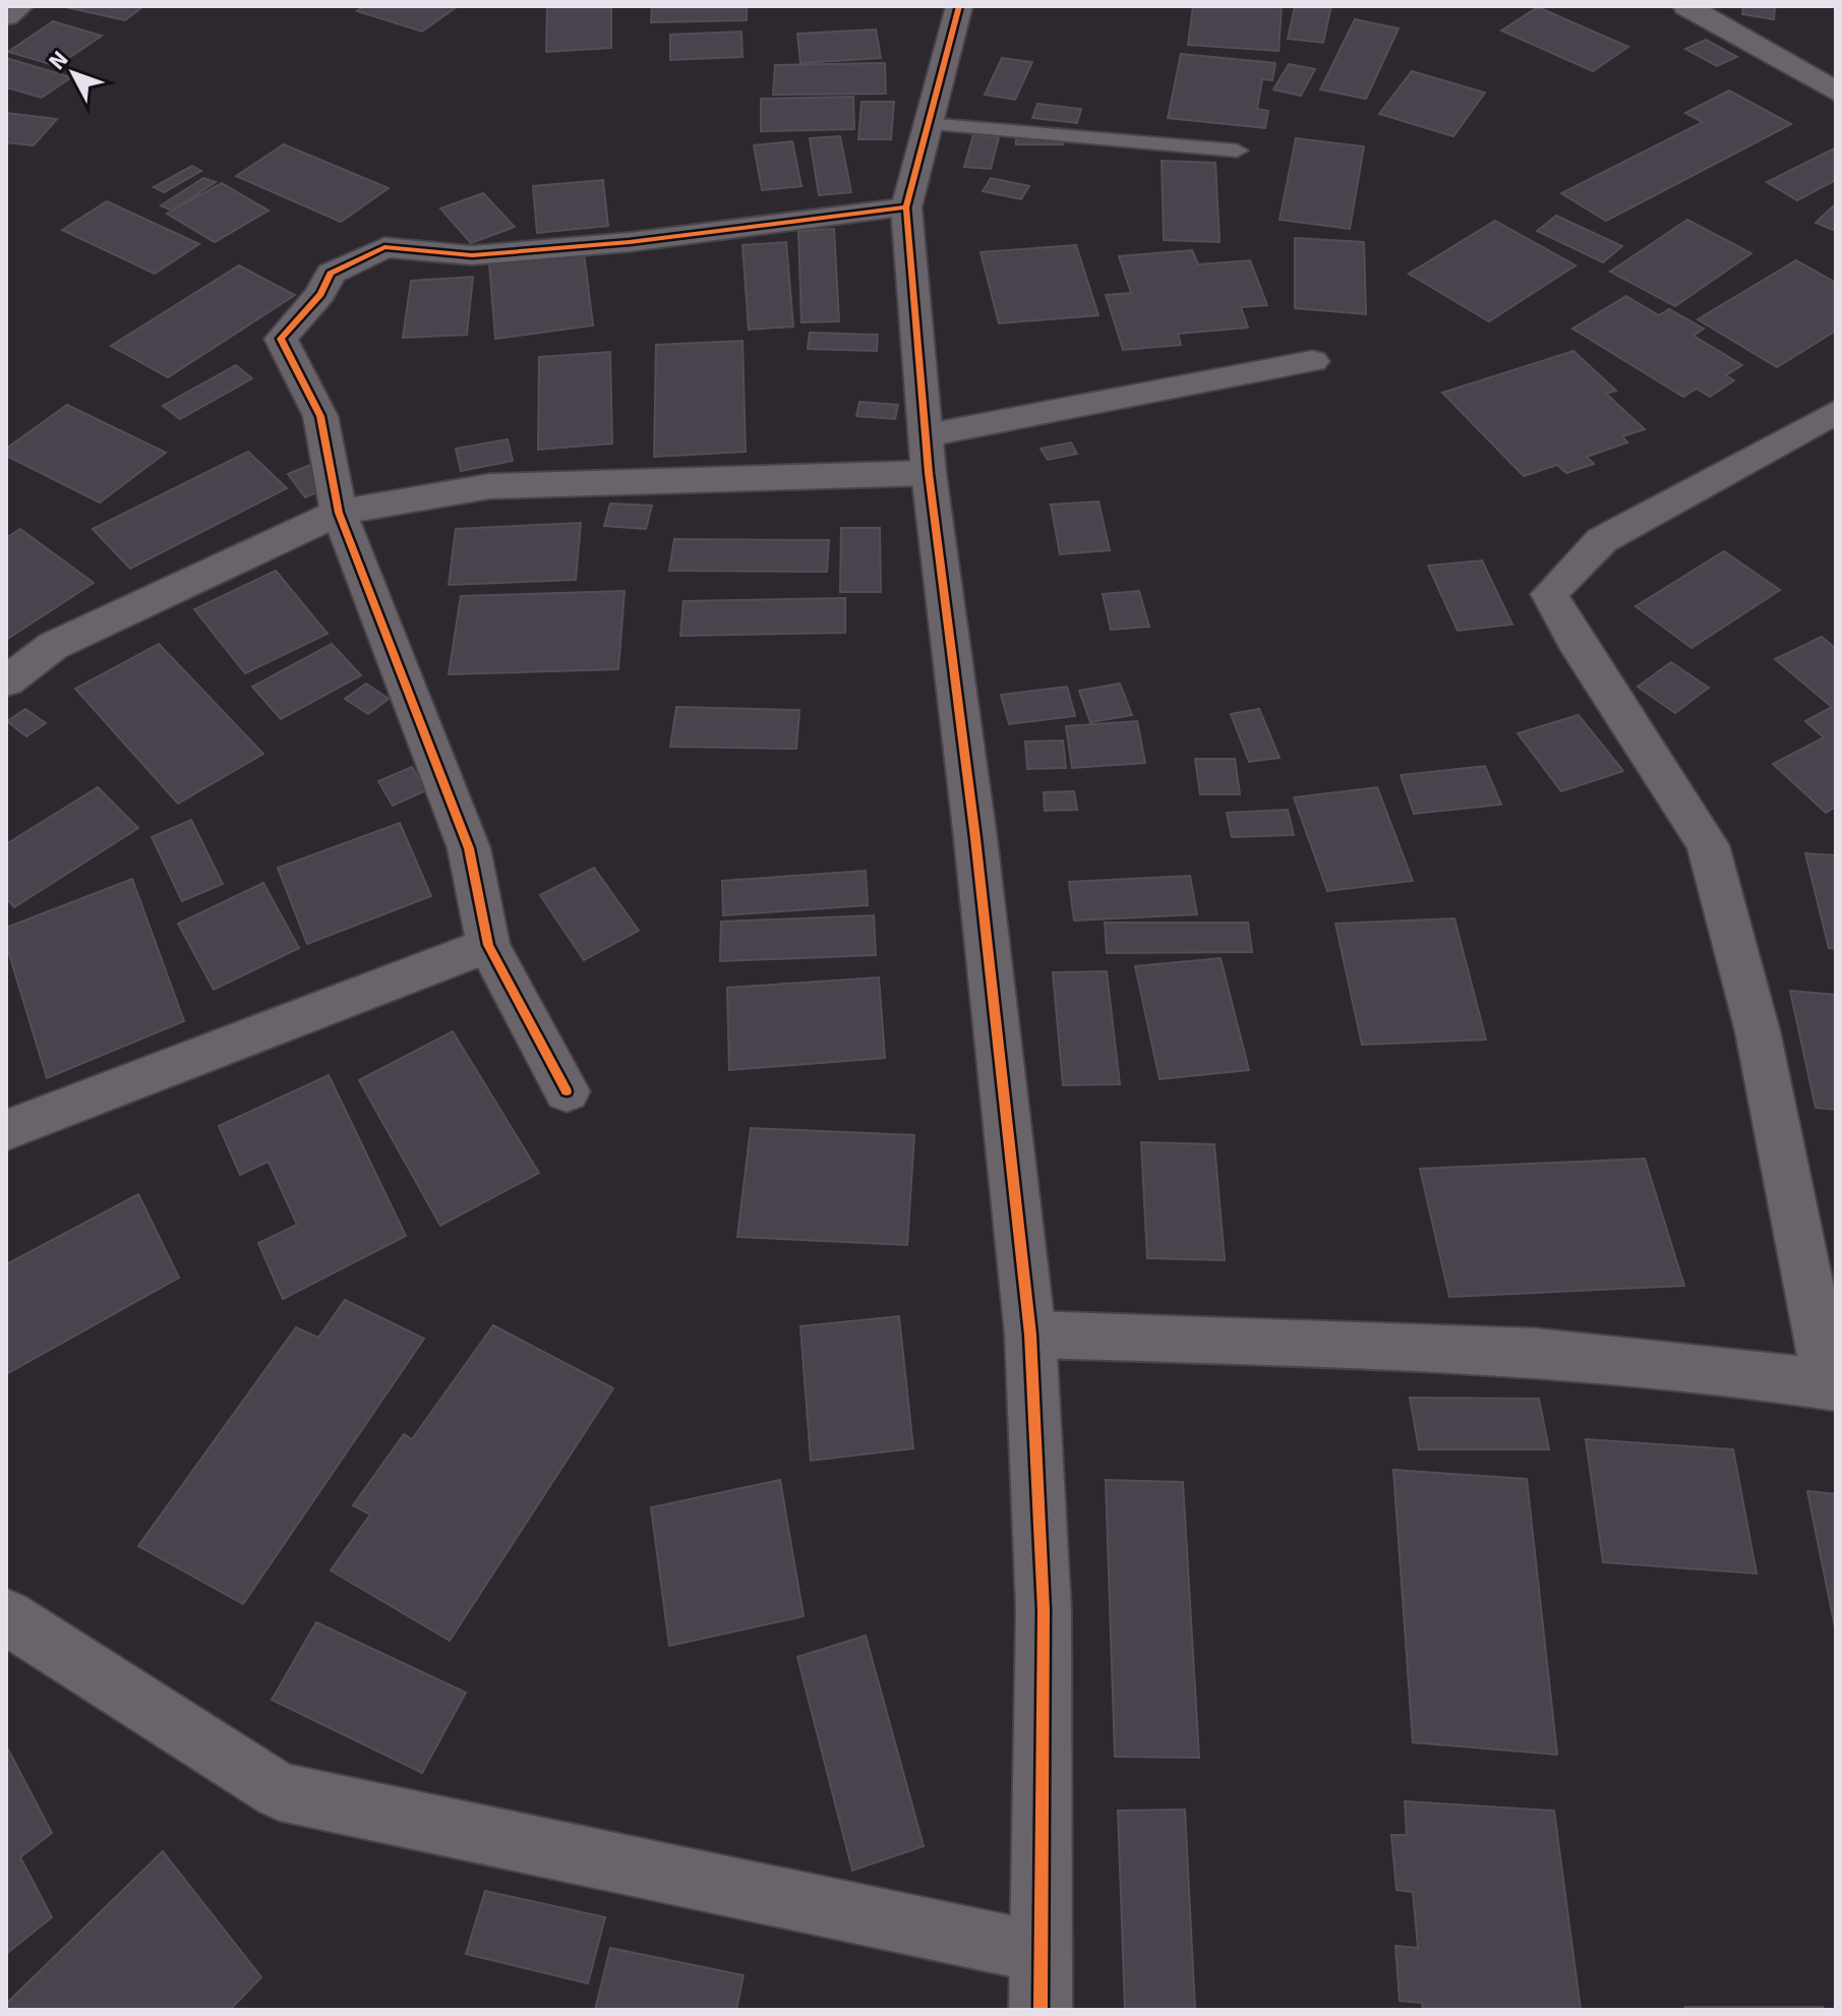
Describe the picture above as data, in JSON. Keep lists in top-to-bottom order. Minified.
{"north":"top left"}
